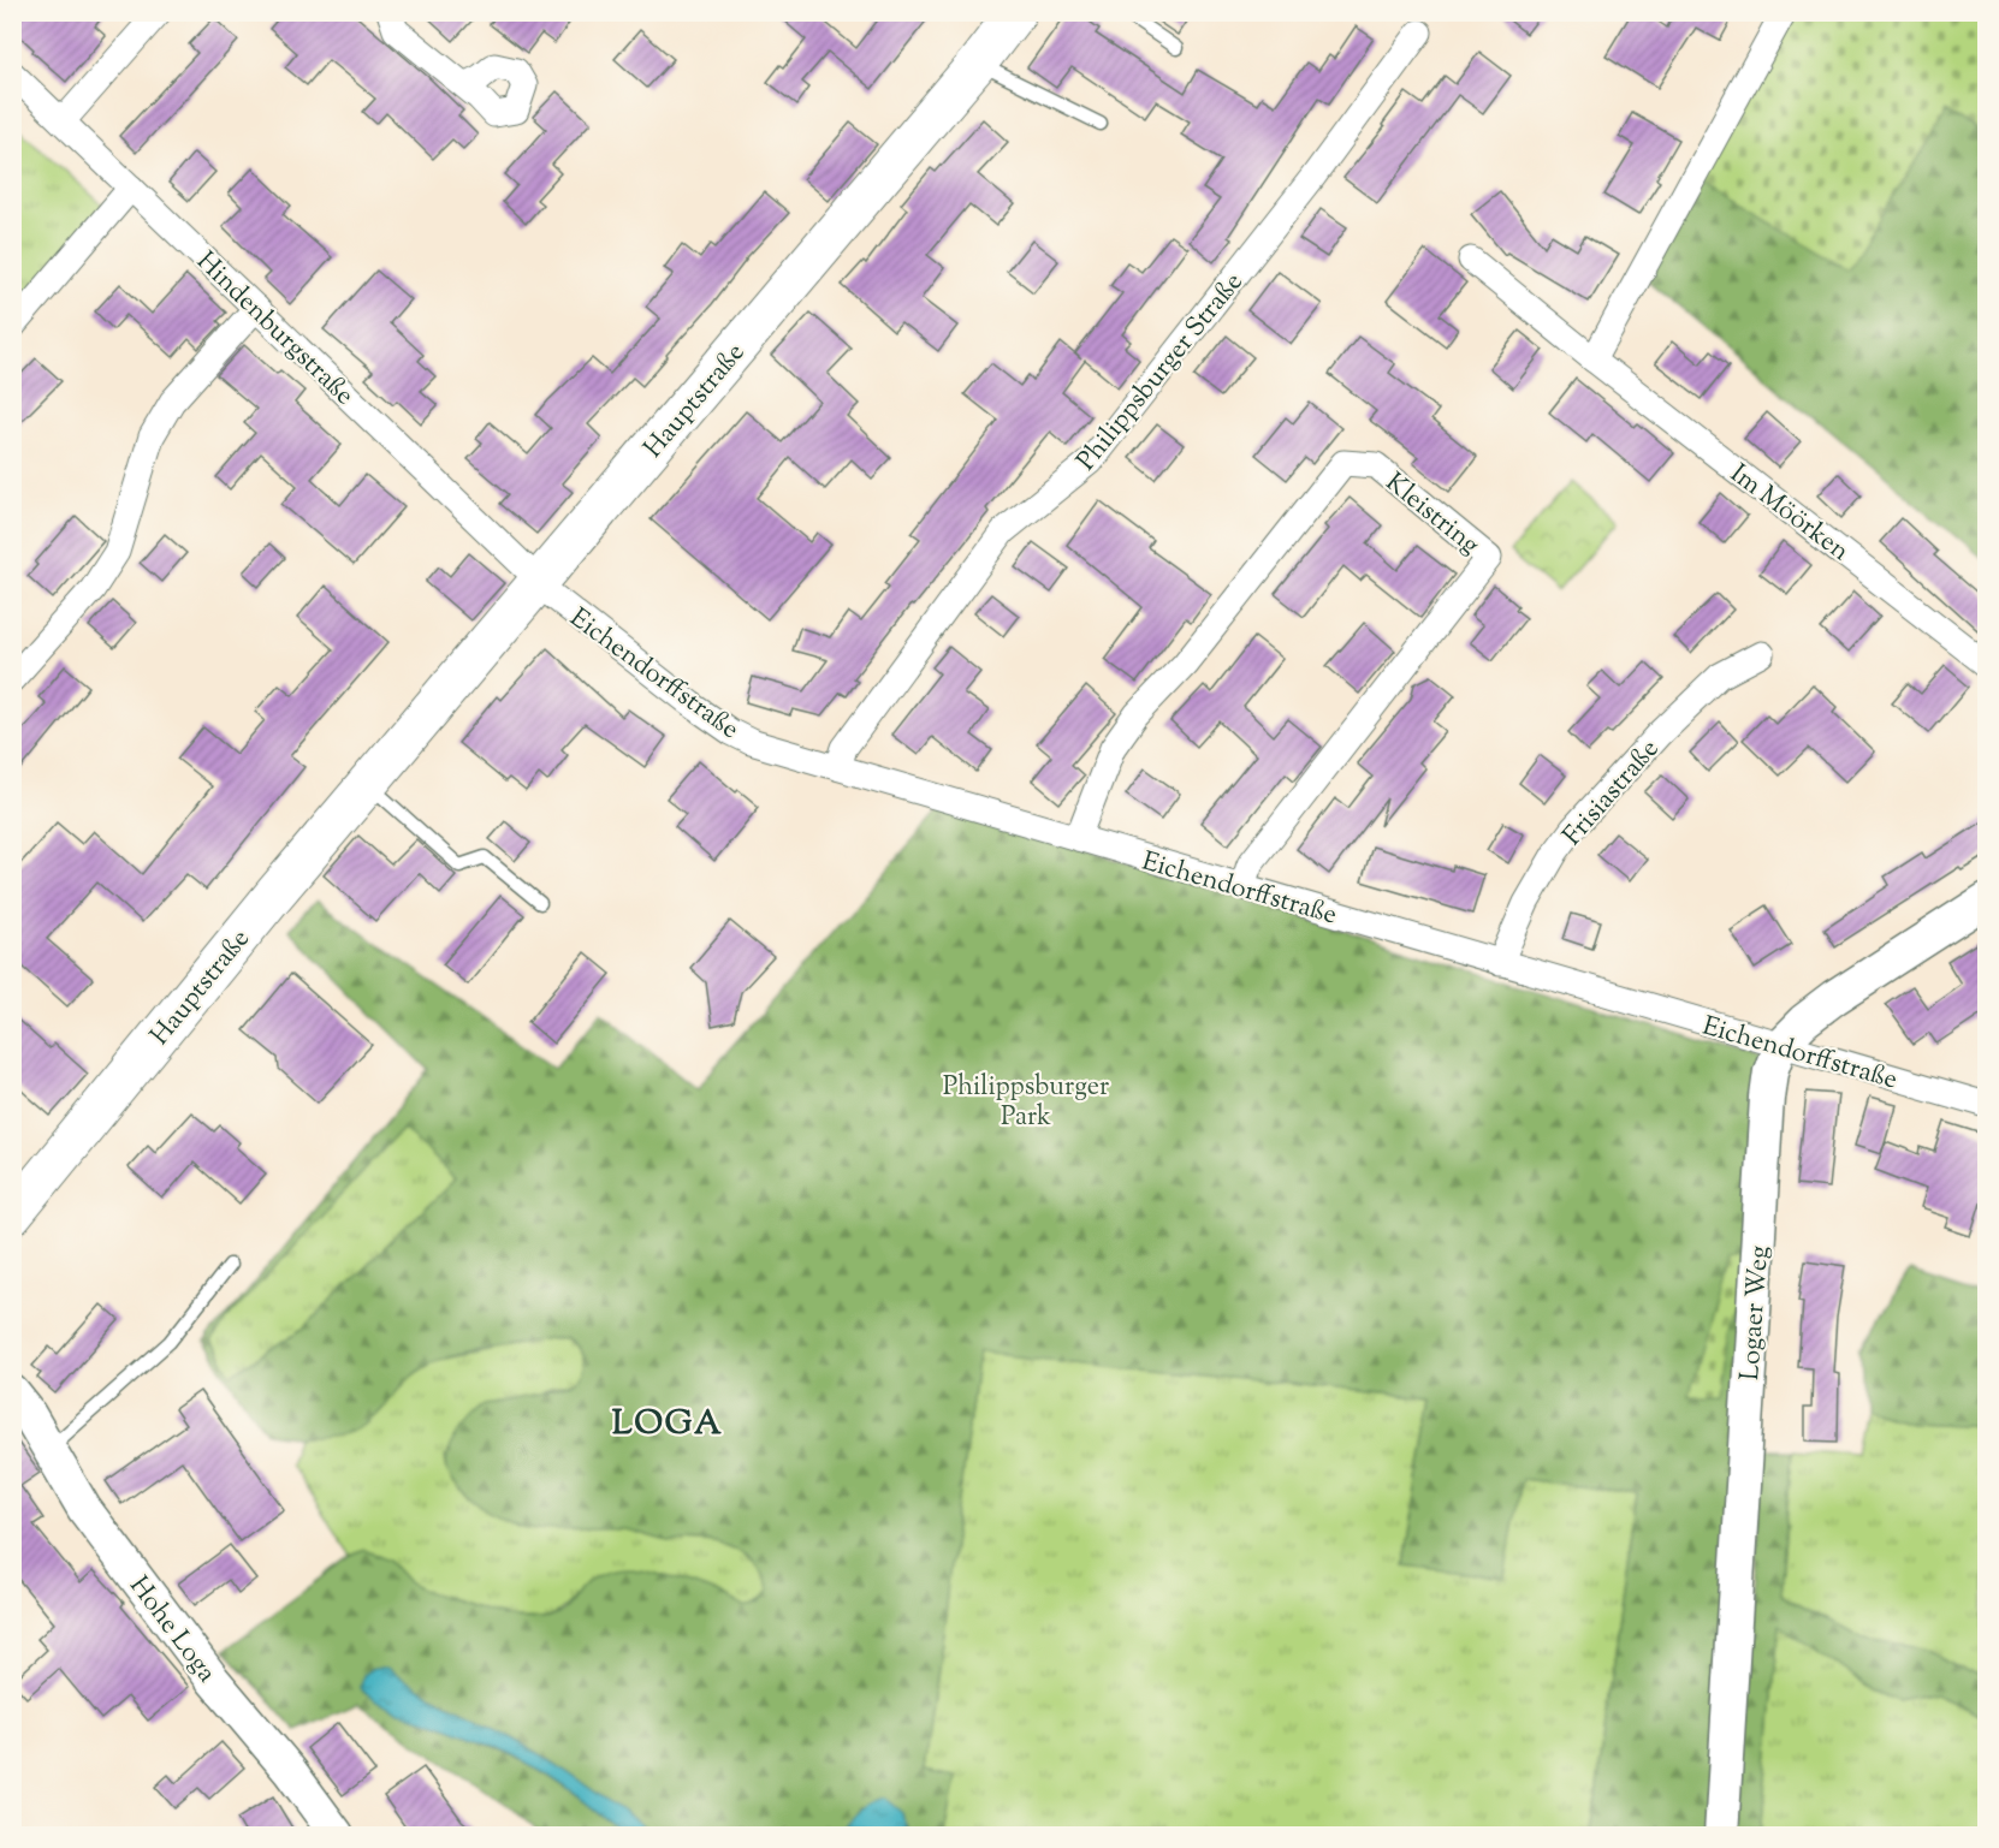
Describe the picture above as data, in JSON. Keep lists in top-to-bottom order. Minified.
{"streets":{"main road":["Hauptstraße"],"street":["Hindenburgstraße","Philippsburger Straße","Im Möörken","Kleistring","Eichendorffstraße","Frisiastraße","Logaer Weg","Hohe Loga"]},"crossings":[["Hindenburgstraße","Hauptstraße"],["Hindenburgstraße","Eichendorffstraße"],["Philippsburger Straße","Eichendorffstraße"],["Hauptstraße","Eichendorffstraße"],["Kleistring","Eichendorffstraße"],["Eichendorffstraße","Frisiastraße"],["Eichendorffstraße","Logaer Weg"]],"districts":["LOGA"],"parks":["Philippsburger Park"]}
